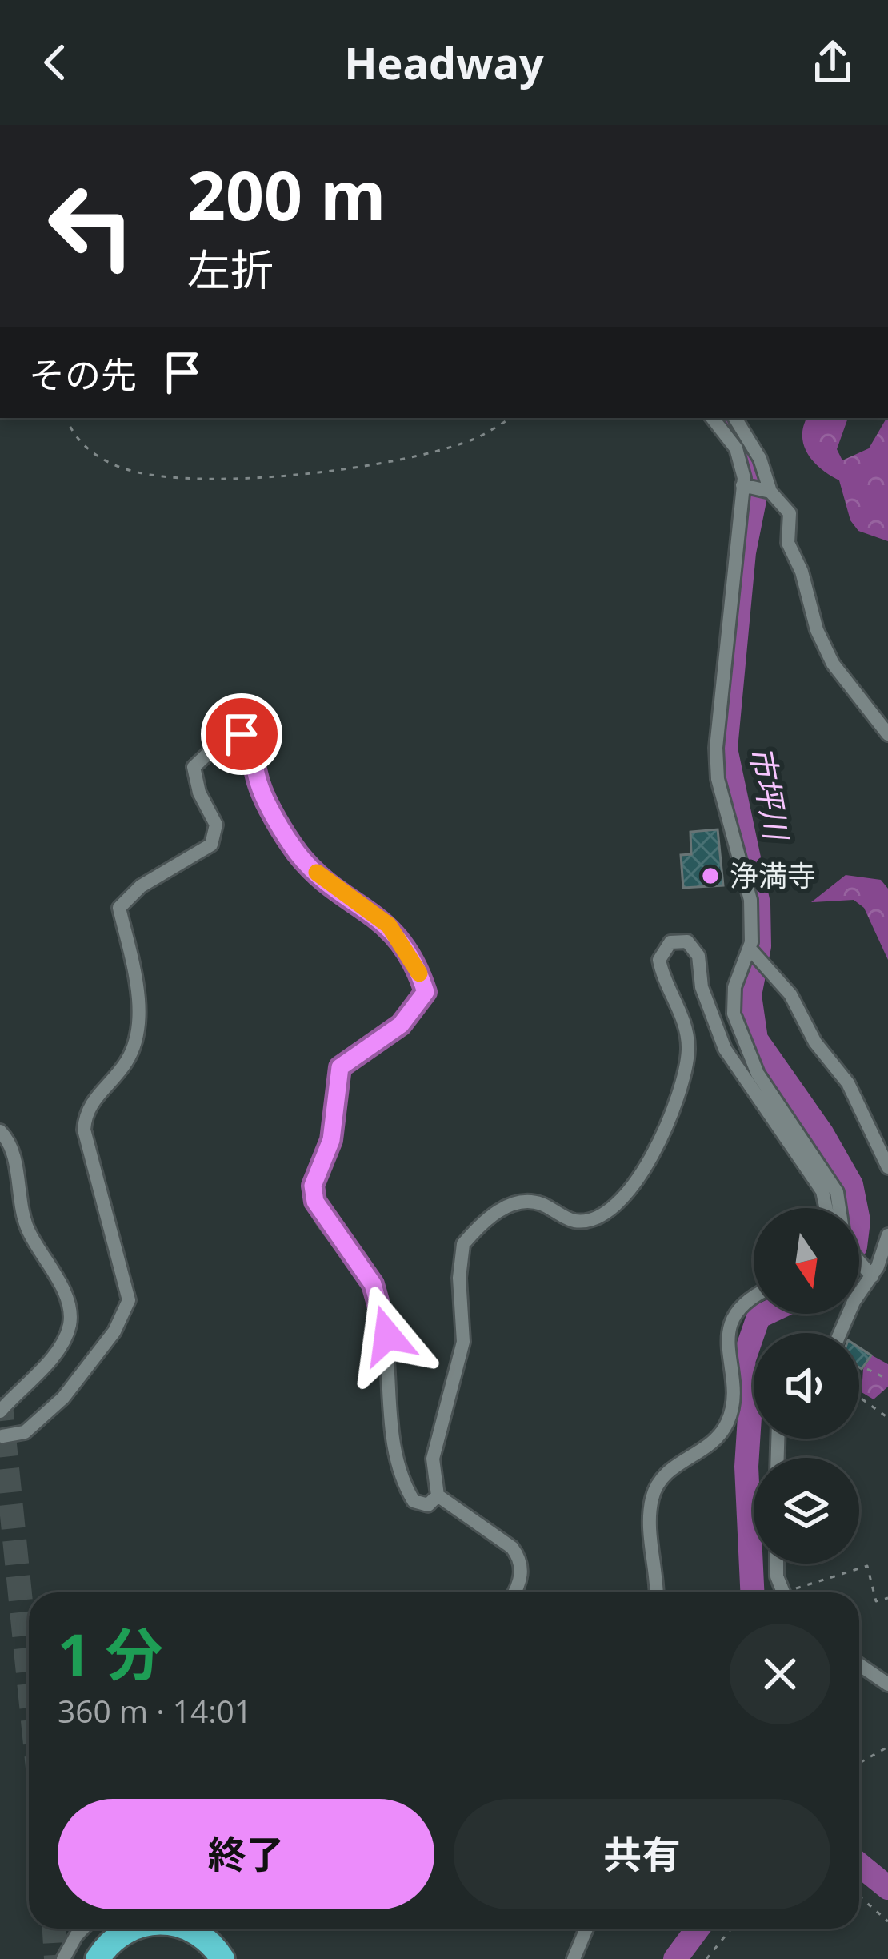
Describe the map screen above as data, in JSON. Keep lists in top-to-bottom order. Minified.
{"water":["市坪川"],"places":["浄満寺"],"north":"bottom","page":{"header":"Headway","turn":["200 m","左折"],"then":"その先","heading":["1 分","360 m · 14:01"],"buttons":["終了","共有"]}}
